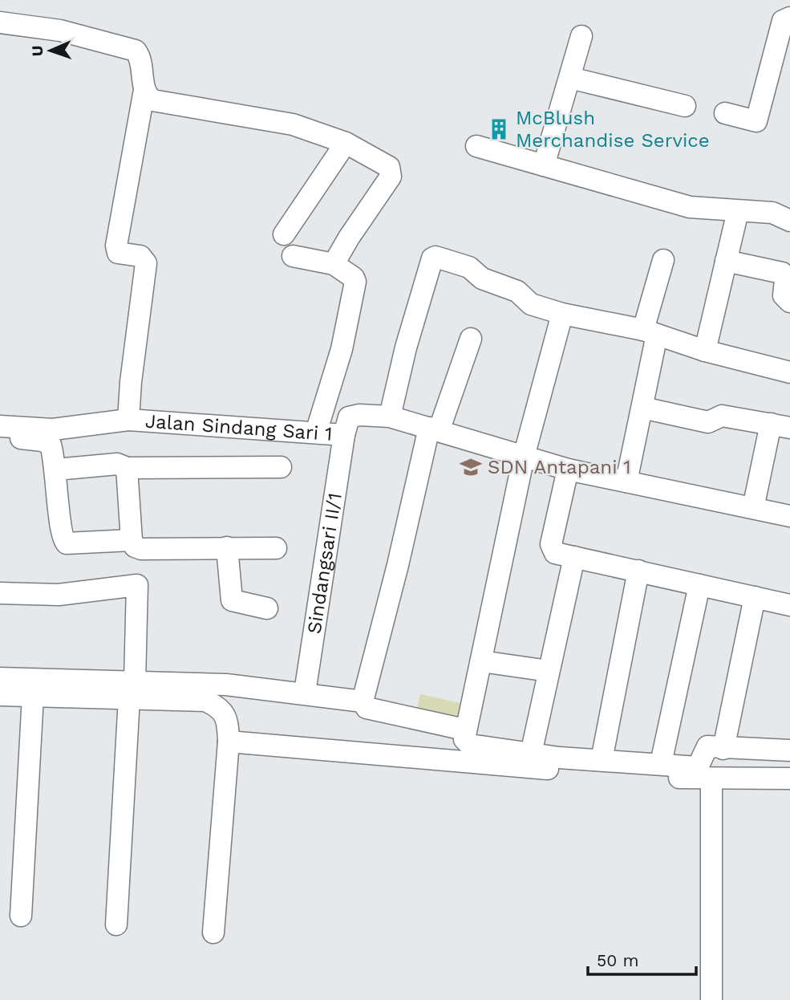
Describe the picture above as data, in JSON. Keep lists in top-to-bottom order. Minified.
{"streets":{"street":["Jalan Sindang Sari 1","Sindangsari II/1"]},"crossings":[["Jalan Sindang Sari 1","Sindangsari II/1"]],"places":{"building":["McBlush Merchandise Service"],"school or university":["SDN Antapani 1"]},"scale_bar":"50 m","north":"left"}
